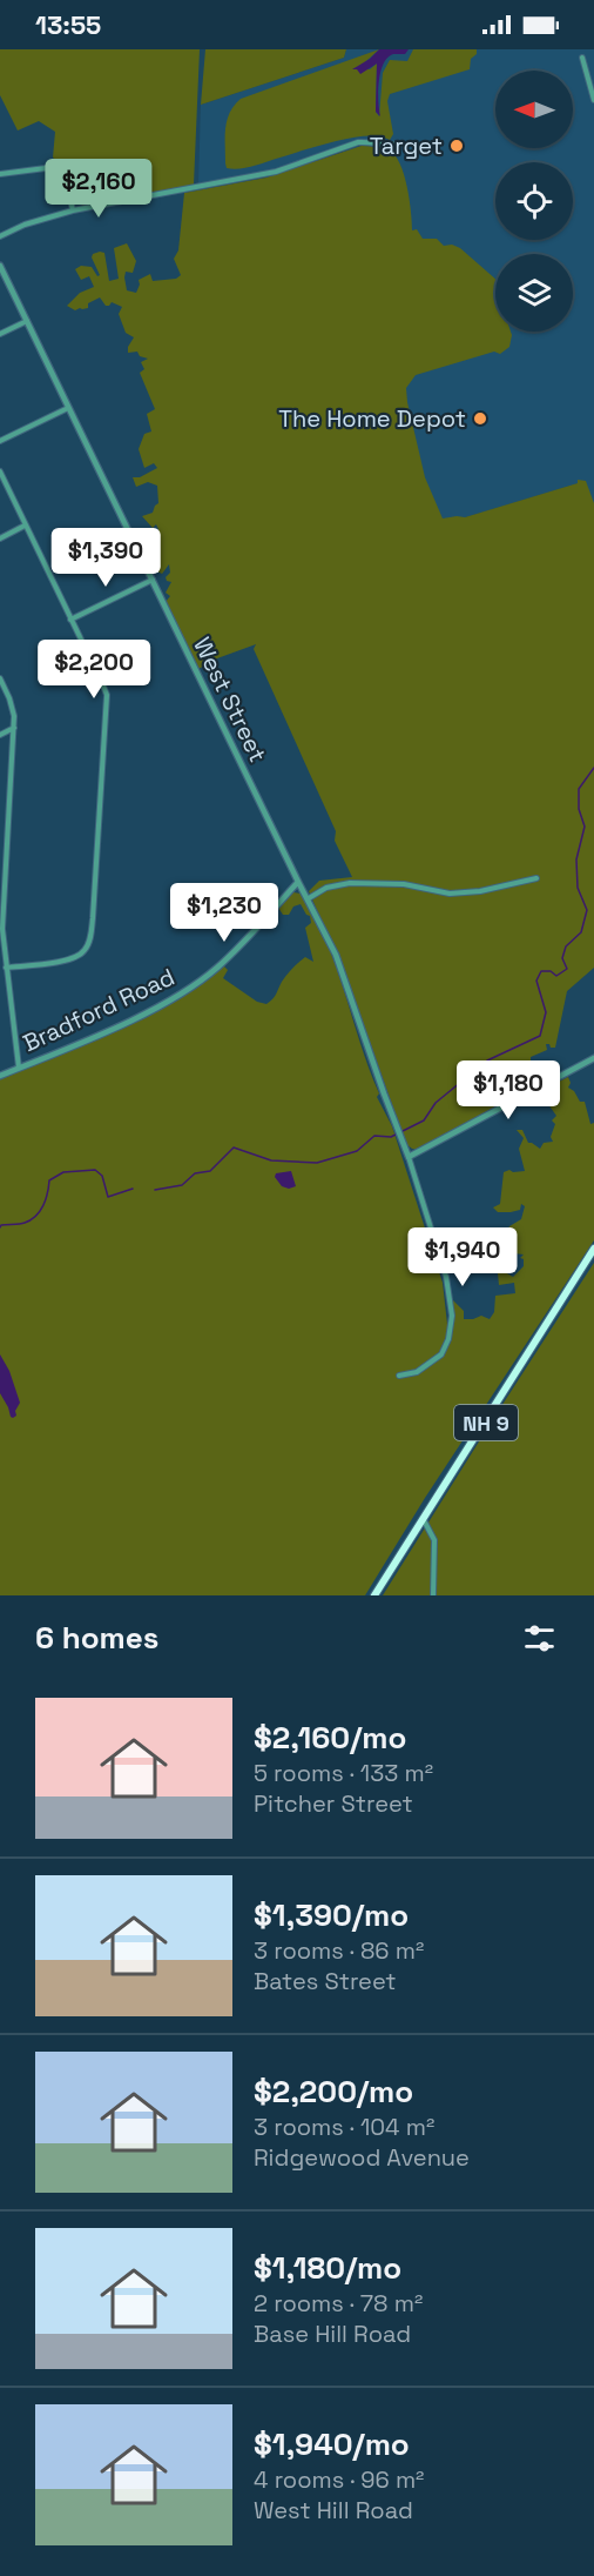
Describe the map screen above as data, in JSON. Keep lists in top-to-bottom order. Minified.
{"streets":{"highway":["NH 9"],"street":["West Street","Bradford Road"]},"crossings":[["West Street","Bradford Road"]],"places":["Target","The Home Depot"],"north":"left","page":{"status":"13:55","price":["$2,160","$1,390","$2,200","$1,230","$1,180","$1,940"],"heading":"6 homes","list":[{"name":"$2,160/mo","note":"5 rooms · 133 m² · Pitcher Street"},{"name":"$1,390/mo","note":"3 rooms · 86 m² · Bates Street"},{"name":"$2,200/mo","note":"3 rooms · 104 m² · Ridgewood Avenue"},{"name":"$1,180/mo","note":"2 rooms · 78 m² · Base Hill Road"},{"name":"$1,940/mo","note":"4 rooms · 96 m² · West Hill Road"}]}}
